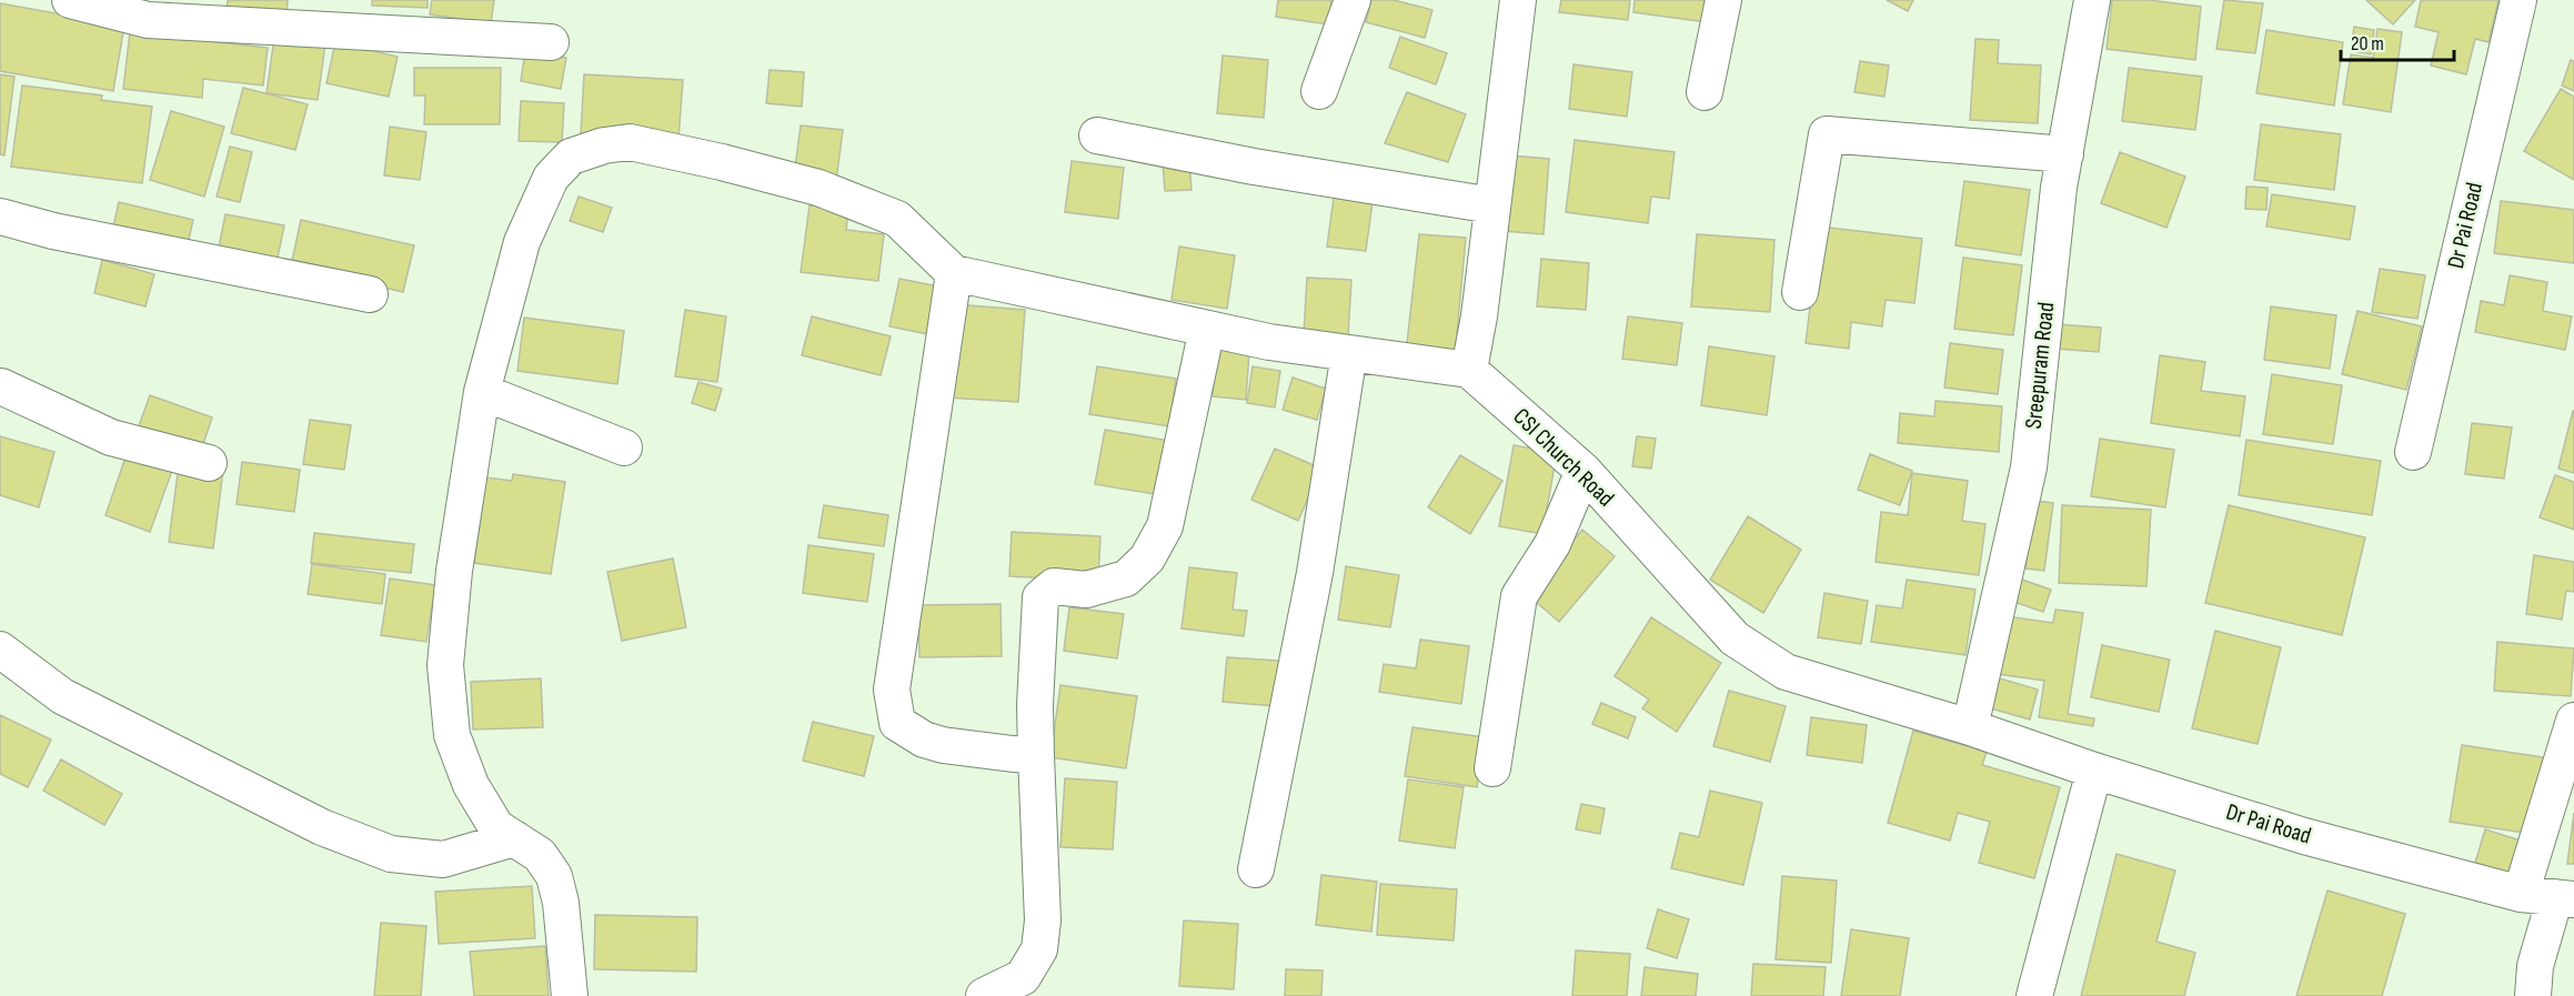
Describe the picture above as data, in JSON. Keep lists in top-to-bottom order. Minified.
{"streets":{"street":["Dr Pai Road","Sreepuram Road","CSI Church Road"]},"crossings":[["Dr Pai Road","Sreepuram Road"],["Dr Pai Road","CSI Church Road"],["Sreepuram Road","CSI Church Road"]],"scale_bar":"20 m"}
